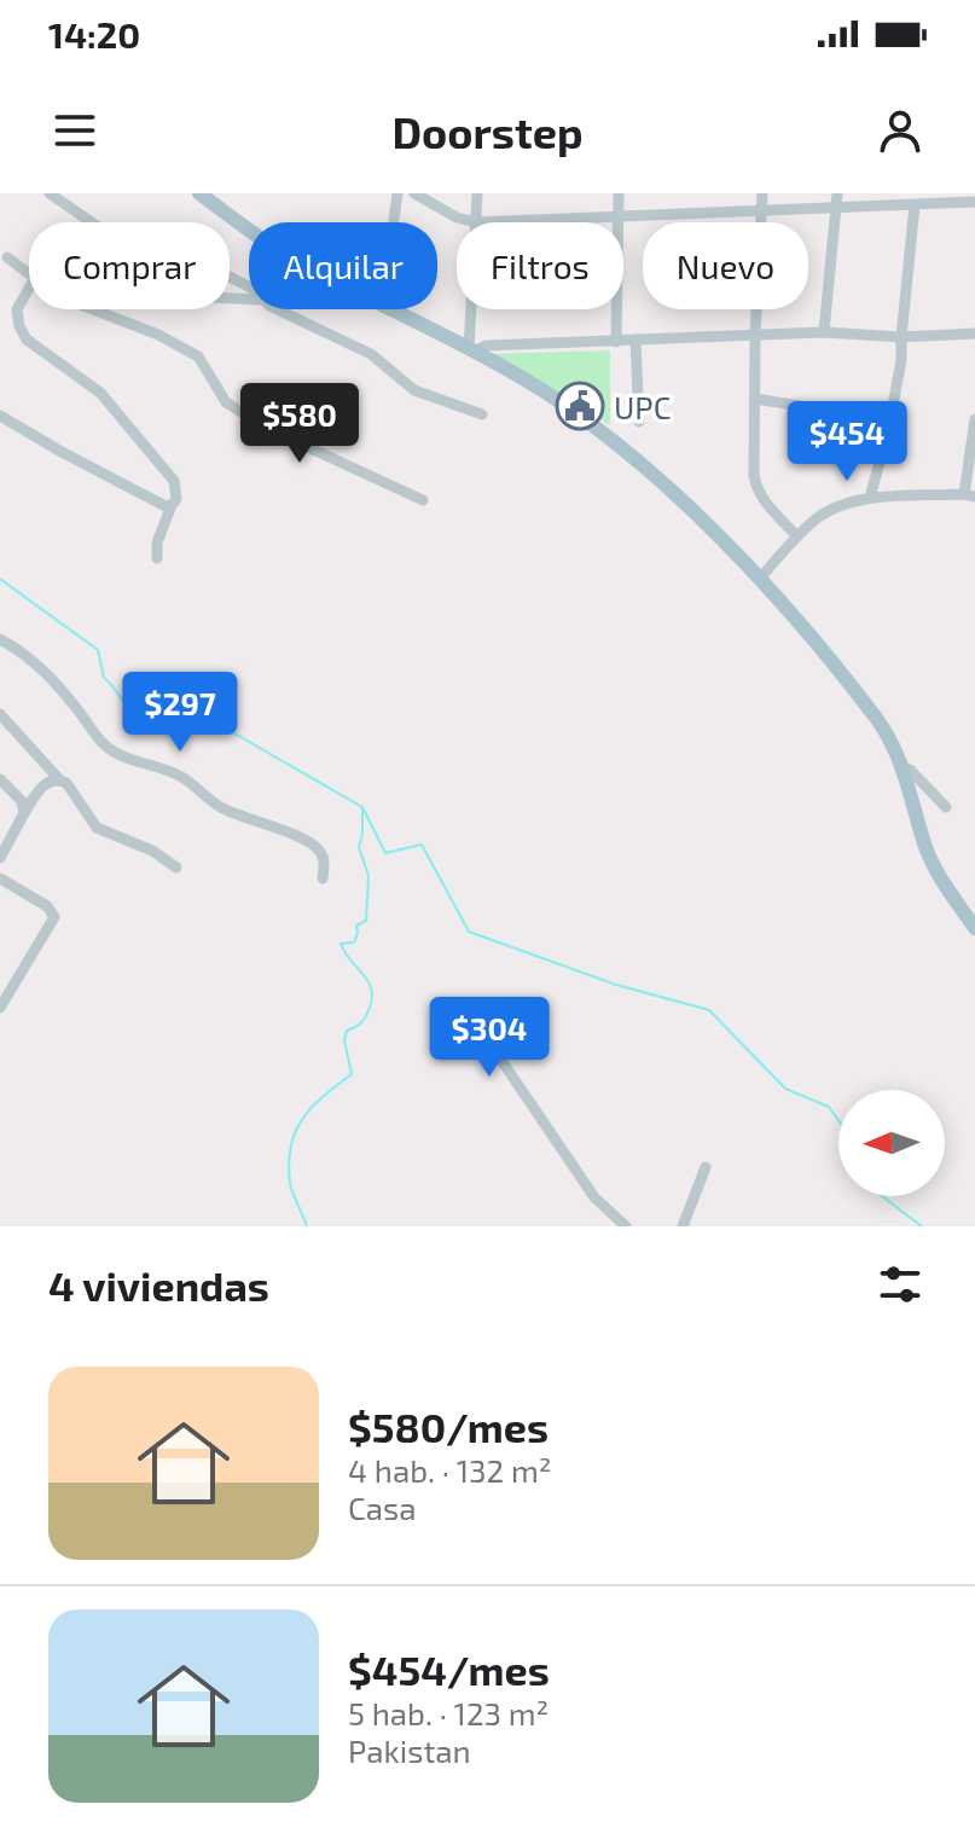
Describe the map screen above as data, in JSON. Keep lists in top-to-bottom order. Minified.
{"places":{"public building":["UPC"]},"north":"left","page":{"status":"14:20","header":"Doorstep","chip":["Comprar","Alquilar","Filtros","Nuevo"],"price":["$580","$454","$297","$304"],"heading":"4 viviendas","list":[{"name":"$580/mes","note":"4 hab. · 132 m² · Casa"},{"name":"$454/mes","note":"5 hab. · 123 m² · Pakistan"}]}}
